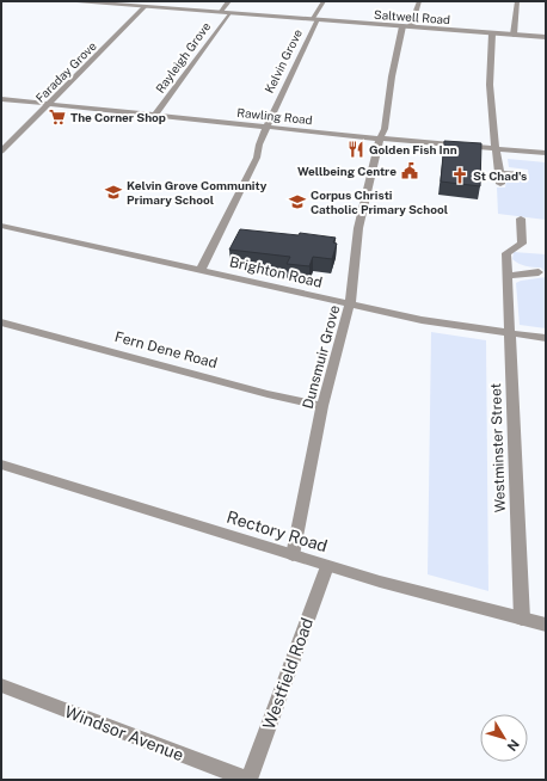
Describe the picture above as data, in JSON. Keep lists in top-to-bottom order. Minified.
{"streets":{"street":["Saltwell Road","Rayleigh Grove","Kelvin Grove","Faraday Grove","Rawling Road","Brighton Road","Fern Dene Road","Dunsmuir Grove","Westminster Street","Rectory Road","Westfield Road","Windsor Avenue"]},"crossings":[["Saltwell Road","Rayleigh Grove"],["Saltwell Road","Kelvin Grove"],["Saltwell Road","Faraday Grove"],["Saltwell Road","Dunsmuir Grove"],["Rayleigh Grove","Rawling Road"],["Kelvin Grove","Rawling Road"],["Kelvin Grove","Brighton Road"],["Faraday Grove","Rawling Road"],["Rawling Road","Dunsmuir Grove"],["Brighton Road","Dunsmuir Grove"],["Brighton Road","Westminster Street"],["Fern Dene Road","Dunsmuir Grove"],["Dunsmuir Grove","Rectory Road"],["Westminster Street","Rectory Road"],["Rectory Road","Westfield Road"],["Westfield Road","Windsor Avenue"]],"places":{"supermarket":["The Corner Shop"],"restaurant":["Golden Fish Inn"],"public building":["Wellbeing Centre"],"church":["St Chad's"],"school or university":["Kelvin Grove Community Primary School","Corpus Christi Catholic Primary School"]},"north":"bottom right"}
